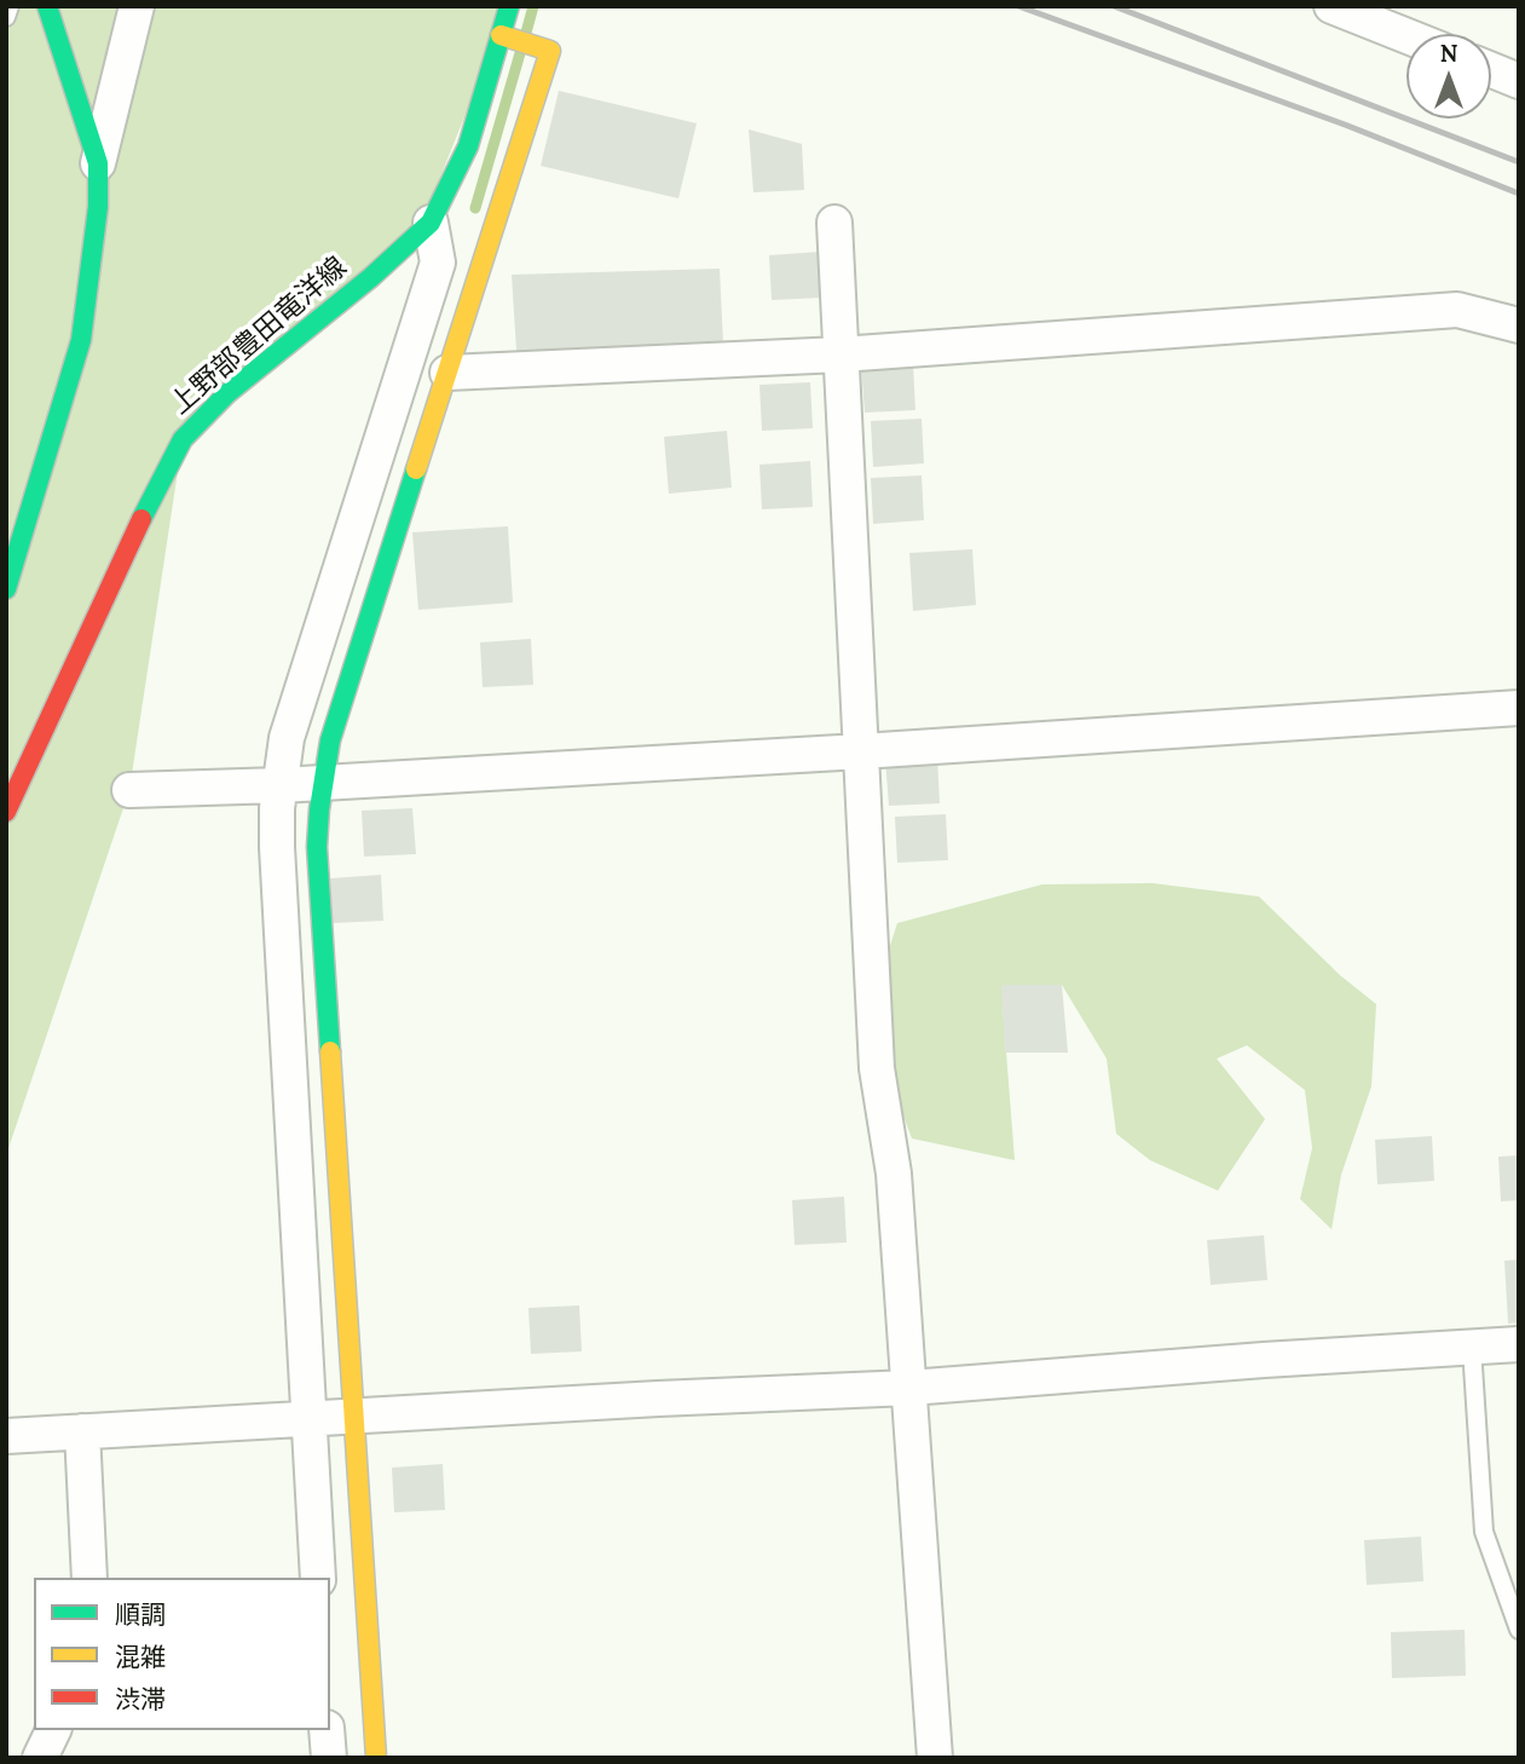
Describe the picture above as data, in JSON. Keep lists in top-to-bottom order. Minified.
{"streets":{"street":["上野部豊田竜洋線"]},"legend":["順調","混雑","渋滞"],"north":"top"}
